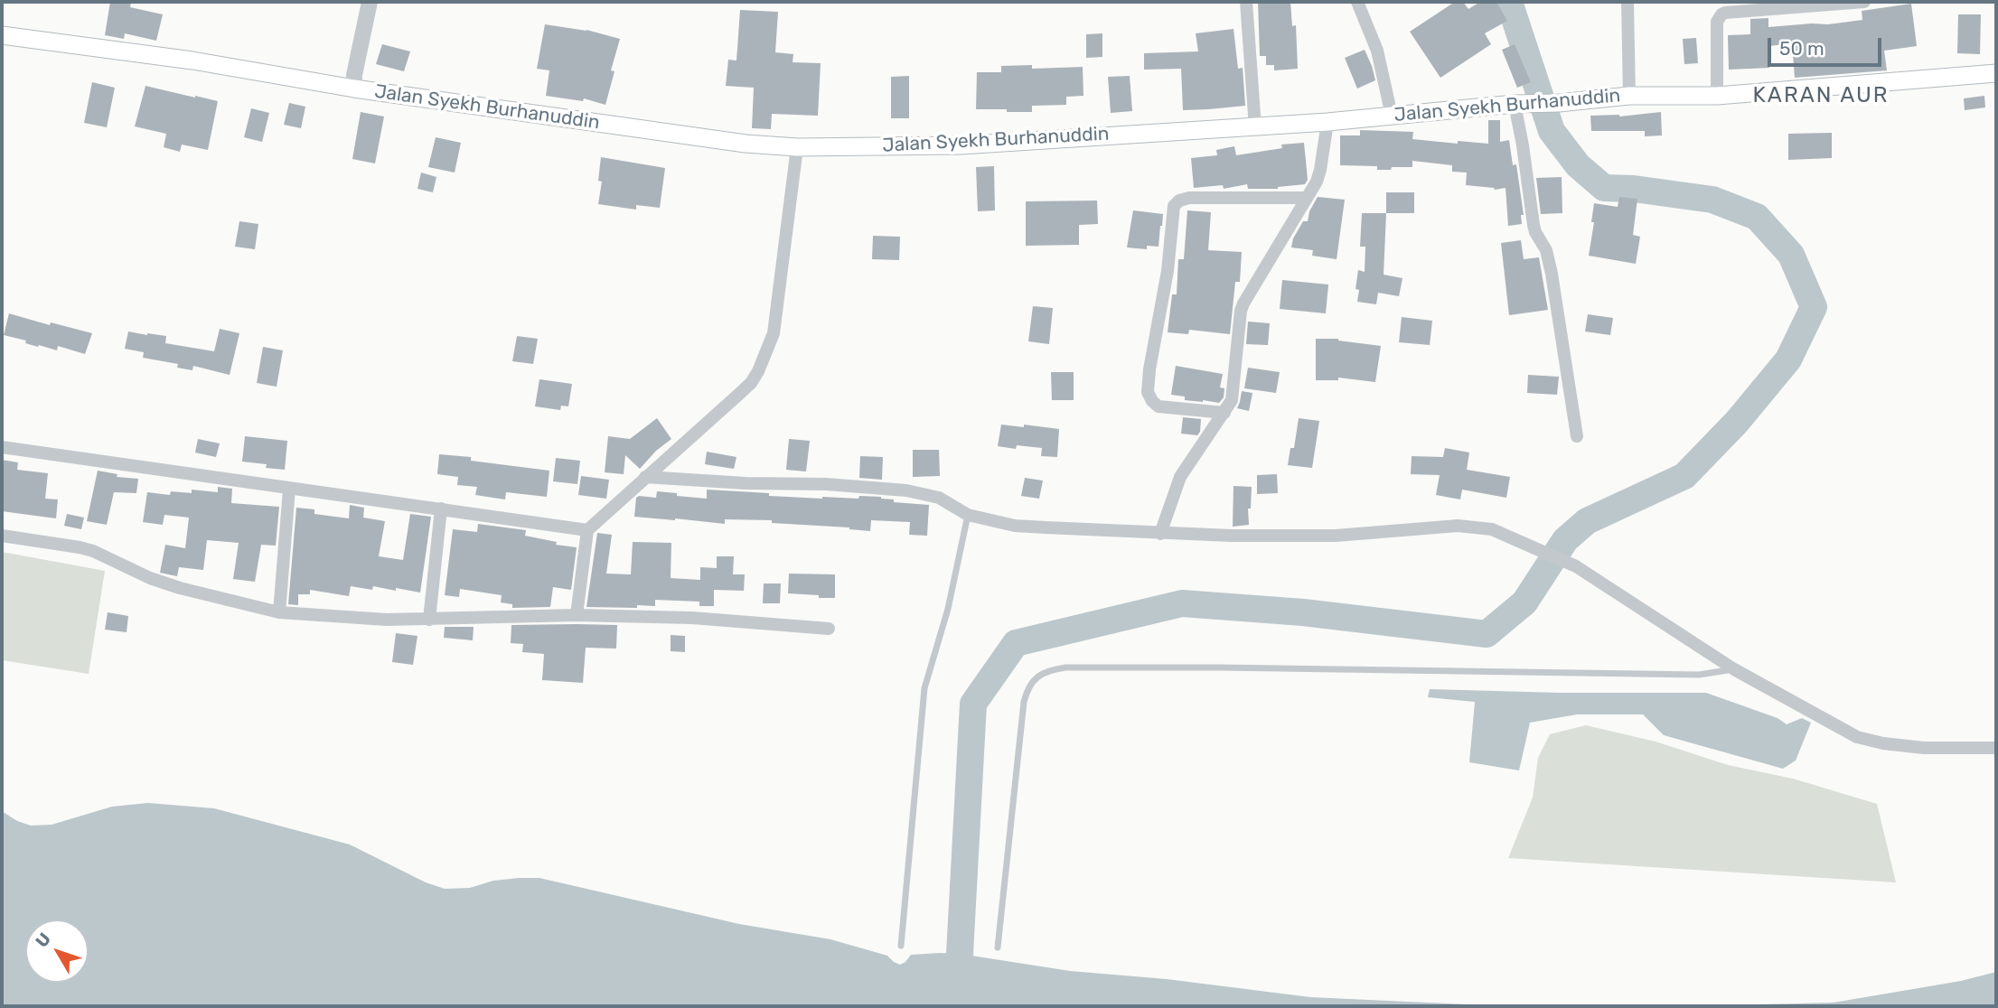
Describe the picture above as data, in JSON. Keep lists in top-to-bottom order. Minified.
{"streets":{"main road":["Jalan Syekh Burhanuddin"]},"districts":["KARAN AUR"],"scale_bar":"50 m","north":"top left"}
